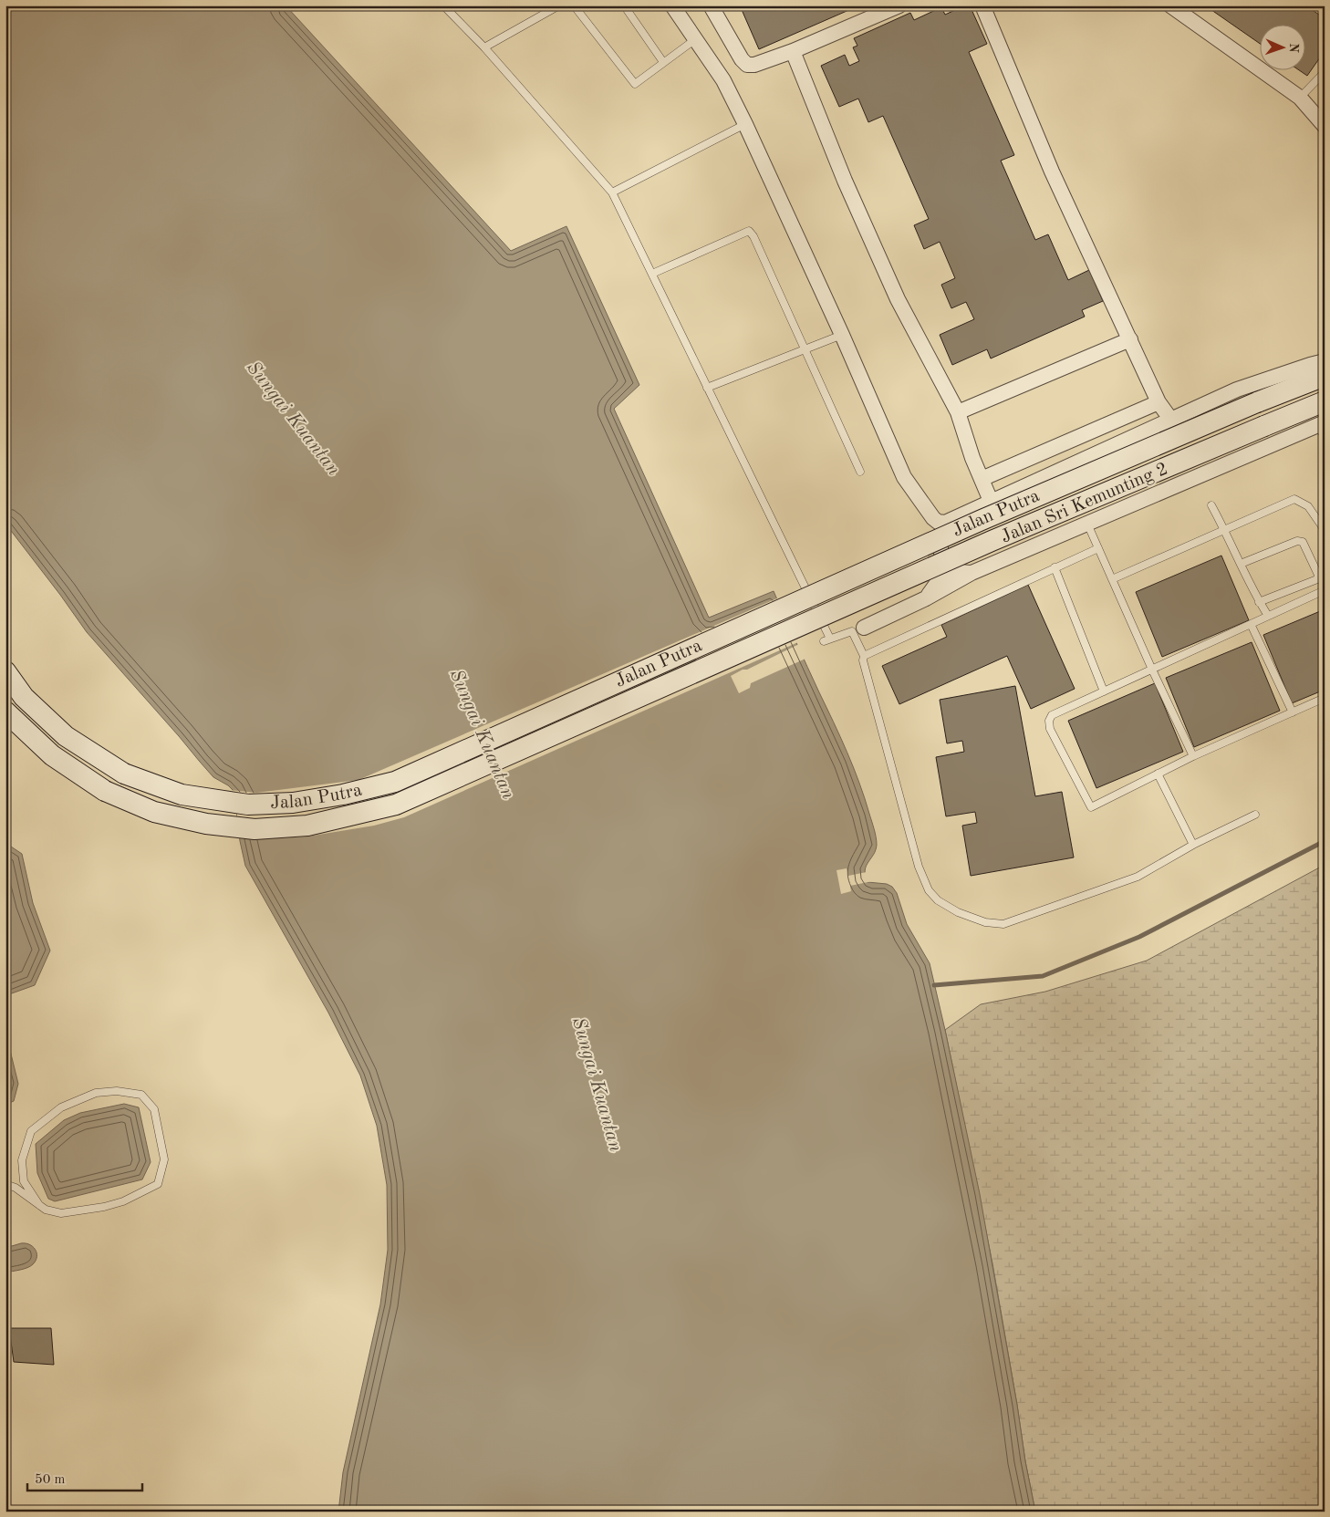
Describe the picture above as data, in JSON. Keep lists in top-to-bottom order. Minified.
{"streets":{"main road":["Jalan Putra"],"street":["Jalan Sri Kemunting 2"]},"water":["Sungai Kuantan"],"scale_bar":"50 m","north":"right"}
